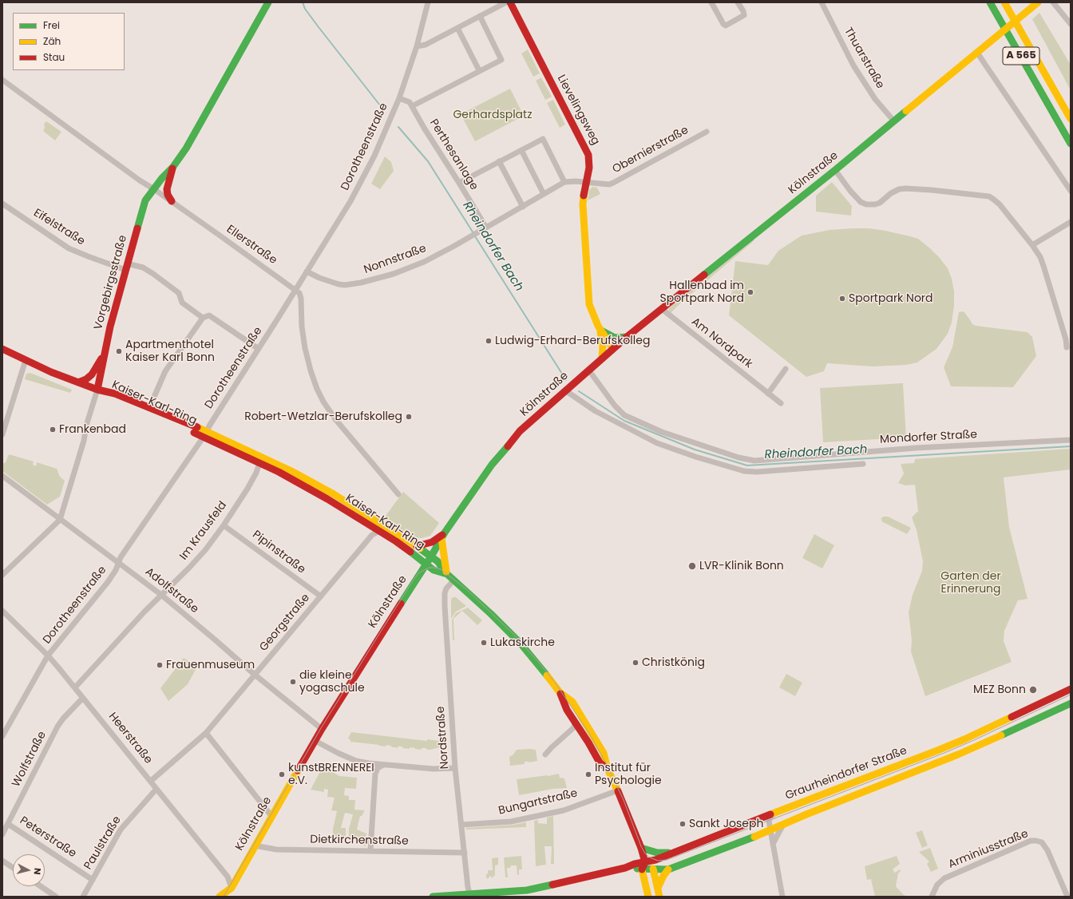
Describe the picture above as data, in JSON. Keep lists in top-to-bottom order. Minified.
{"streets":{"main road":["A 565","Lievelingsweg","Kölnstraße","Vorgebirgsstraße","Kaiser-Karl-Ring","Graurheindorfer Straße"],"street":["Thuarstraße","Dorotheenstraße","Obernierstraße","Perthesanlage","Eifelstraße","Ellerstraße","Nonnstraße","Am Nordpark","Mondorfer Straße","Im Krausfeld","Pipinstraße","Adolfstraße","Georgstraße","Nordstraße","Heerstraße","Wolfstraße","Bungartstraße","Peterstraße","Dietkirchenstraße","Paulstraße","Arminiusstraße"]},"crossings":[["Thuarstraße","Kölnstraße"],["Lievelingsweg","Obernierstraße"],["Lievelingsweg","Kölnstraße"],["Dorotheenstraße","Perthesanlage"],["Dorotheenstraße","Ellerstraße"],["Dorotheenstraße","Nonnstraße"],["Dorotheenstraße","Kaiser-Karl-Ring"],["Dorotheenstraße","Adolfstraße"],["Dorotheenstraße","Heerstraße"],["Obernierstraße","Nonnstraße"],["Perthesanlage","Nonnstraße"],["Kölnstraße","Am Nordpark"],["Kölnstraße","Kaiser-Karl-Ring"],["Kölnstraße","Mondorfer Straße"],["Kölnstraße","Adolfstraße"],["Kölnstraße","Heerstraße"],["Kölnstraße","Dietkirchenstraße"],["Eifelstraße","Vorgebirgsstraße"],["Ellerstraße","Vorgebirgsstraße"],["Vorgebirgsstraße","Kaiser-Karl-Ring"],["Vorgebirgsstraße","Adolfstraße"],["Kaiser-Karl-Ring","Im Krausfeld"],["Kaiser-Karl-Ring","Georgstraße"],["Kaiser-Karl-Ring","Nordstraße"],["Kaiser-Karl-Ring","Graurheindorfer Straße"],["Kaiser-Karl-Ring","Bungartstraße"],["Im Krausfeld","Pipinstraße"],["Im Krausfeld","Adolfstraße"],["Im Krausfeld","Heerstraße"],["Pipinstraße","Georgstraße"],["Adolfstraße","Georgstraße"],["Georgstraße","Heerstraße"],["Nordstraße","Graurheindorfer Straße"],["Nordstraße","Bungartstraße"],["Nordstraße","Dietkirchenstraße"],["Heerstraße","Wolfstraße"],["Heerstraße","Paulstraße"],["Wolfstraße","Peterstraße"],["Peterstraße","Paulstraße"]],"water":["Rheindorfer Bach"],"parks":["Gerhardsplatz","Garten der Erinnerung"],"places":["Hallenbad im Sportpark Nord","Sportpark Nord","Ludwig-Erhard-Berufskolleg","Apartmenthotel Kaiser Karl Bonn","Robert-Wetzlar-Berufskolleg","Frankenbad","LVR-Klinik Bonn","Lukaskirche","Christkönig","Frauenmuseum","die kleine yogaschule","MEZ Bonn","kunstBRENNEREI e.V.","Institut für Psychologie","Sankt Joseph"],"legend":["Frei","Zäh","Stau"],"north":"right"}
